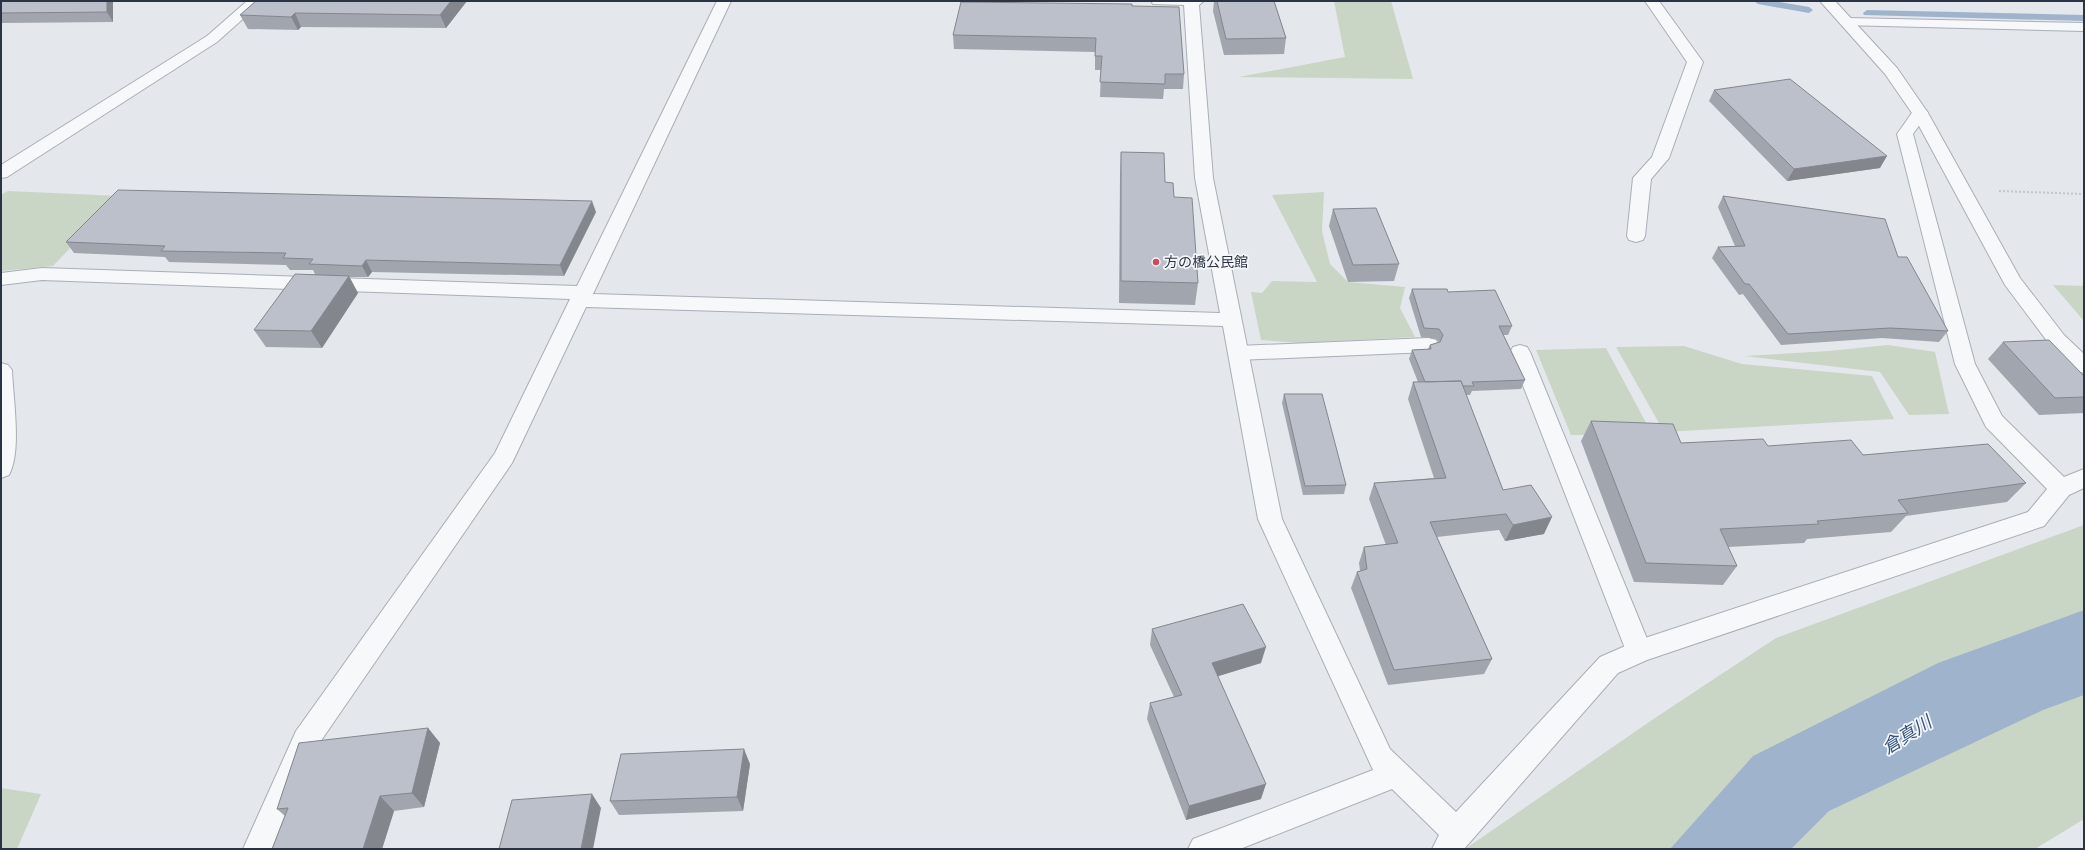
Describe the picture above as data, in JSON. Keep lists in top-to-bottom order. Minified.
{"water":["倉真川"],"places":["方の橋公民館"]}
